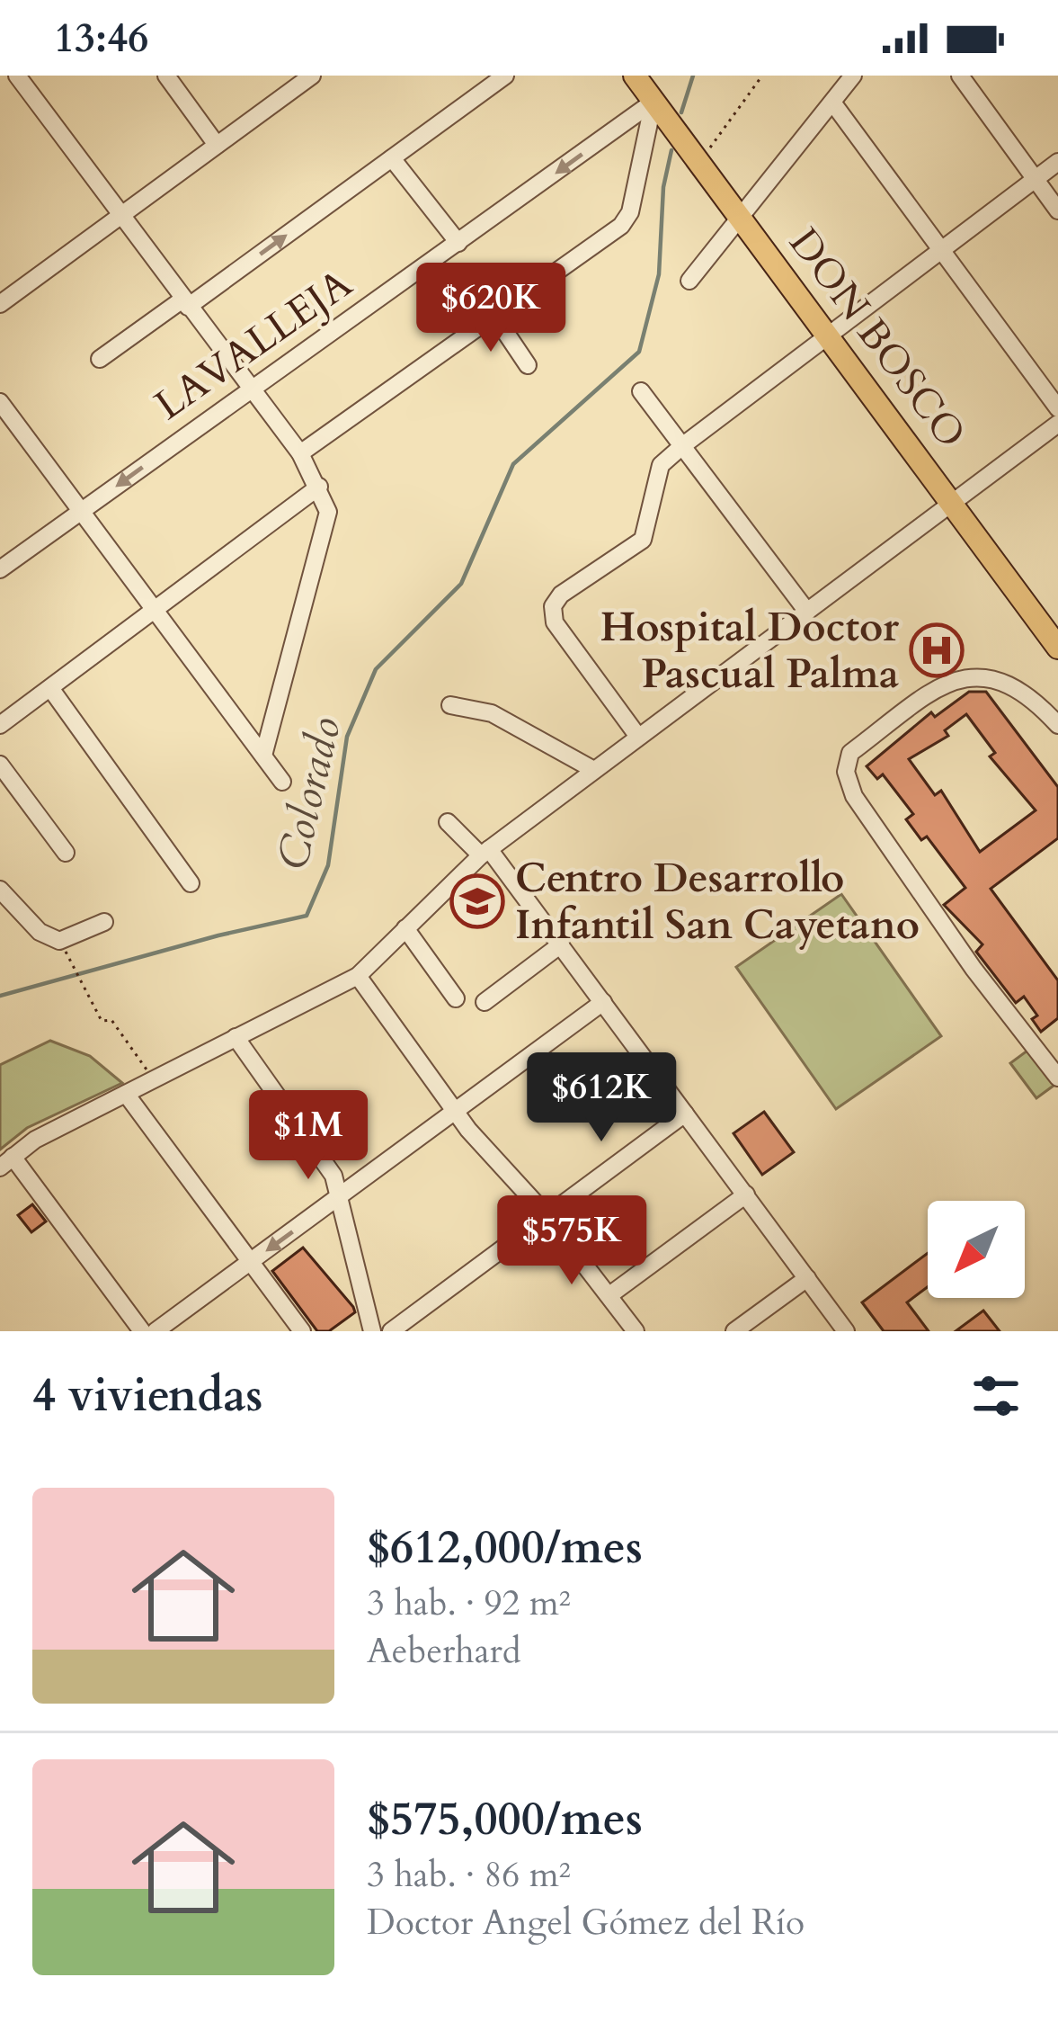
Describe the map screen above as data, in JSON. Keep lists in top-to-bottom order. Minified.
{"streets":{"main road":["DON BOSCO"],"street":["LAVALLEJA"]},"crossings":[["DON BOSCO","LAVALLEJA"]],"water":["Colorado"],"places":{"hospital":["Hospital Doctor Pascual Palma"],"school or university":["Centro Desarrollo Infantil San Cayetano"]},"north":"bottom left","page":{"status":"13:46","price":["$620K","$612K","$1M","$575K"],"heading":"4 viviendas","list":[{"name":"$612,000/mes","note":"3 hab. · 92 m² · Aeberhard"},{"name":"$575,000/mes","note":"3 hab. · 86 m² · Doctor Angel Gómez del Río"}]}}
